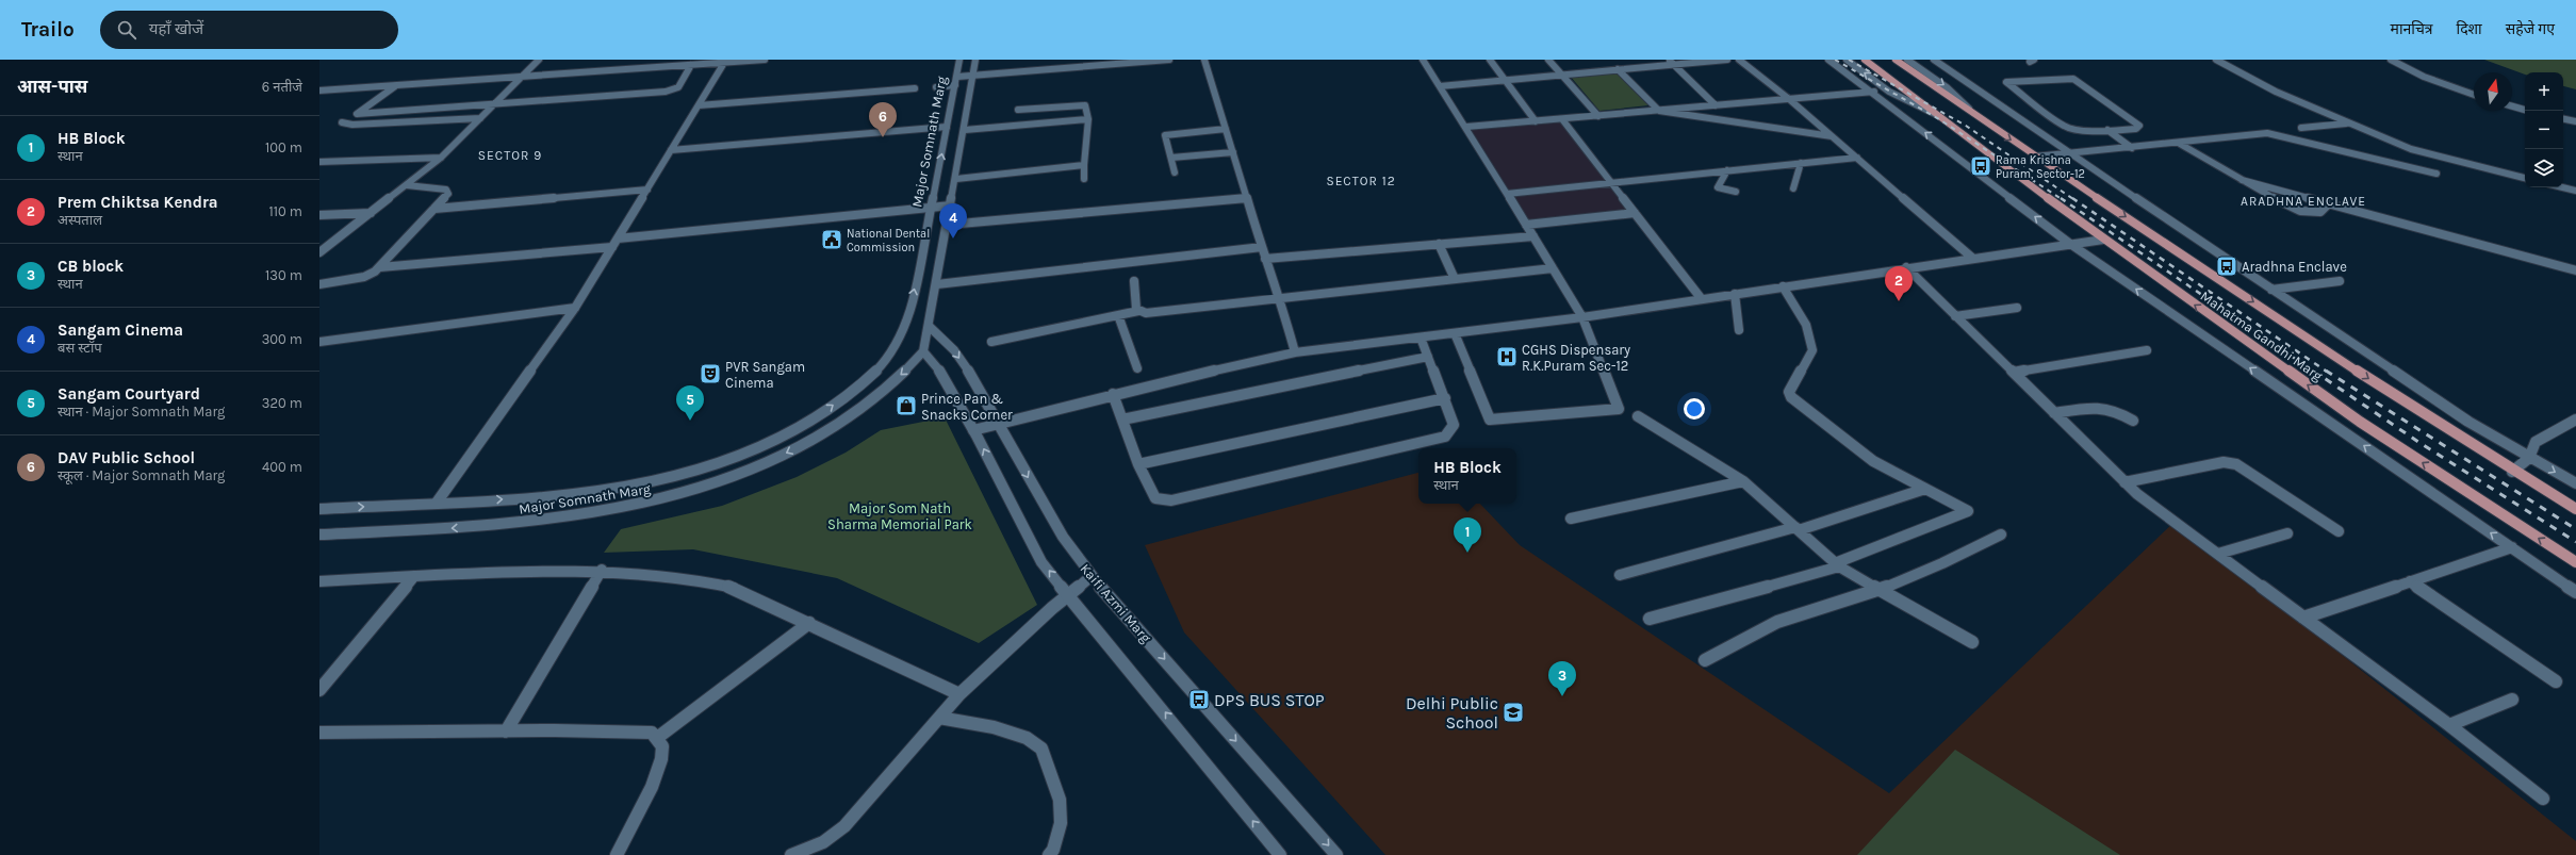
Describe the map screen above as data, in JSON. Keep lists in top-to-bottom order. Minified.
{"streets":{"main road":["Mahatma Gandhi Marg"],"street":["Major Somnath Marg","Kaifi Azmi Marg"]},"crossings":[["Major Somnath Marg","Kaifi Azmi Marg"]],"districts":["SECTOR 9","SECTOR 12","ARADHNA ENCLAVE"],"parks":["Major Som Nath Sharma Memorial Park"],"places":{"bus stop":["Rama Krishna Puram, Sector-12","Aradhna Enclave","DPS BUS STOP"],"public building":["National Dental Commission"],"hospital":["CGHS Dispensary R.K.Puram Sec-12"],"theatre":["PVR Sangam Cinema"],"shop":["Prince Pan & Snacks Corner"],"school or university":["Delhi Public School"]},"north":"top","page":{"header":"Trailo","search":"यहाँ खोजें","nav":["मानचित्र","दिशा","सहेजे गए"],"heading":["आस-पास","6 नतीजे"],"map_buttons":["+","−"],"pins":["6","4","2","5","1","3"],"list":[{"mark":"1","name":"HB Block","note":"स्थान","value":"100 m"},{"mark":"2","name":"Prem Chiktsa Kendra","note":"अस्पताल","value":"110 m"},{"mark":"3","name":"CB block","note":"स्थान","value":"130 m"},{"mark":"4","name":"Sangam Cinema","note":"बस स्टॉप","value":"300 m"},{"mark":"5","name":"Sangam Courtyard","note":"स्थान · Major Somnath Marg","value":"320 m"},{"mark":"6","name":"DAV Public School","note":"स्कूल · Major Somnath Marg","value":"400 m"}],"popup":["HB Block","स्थान"]}}
